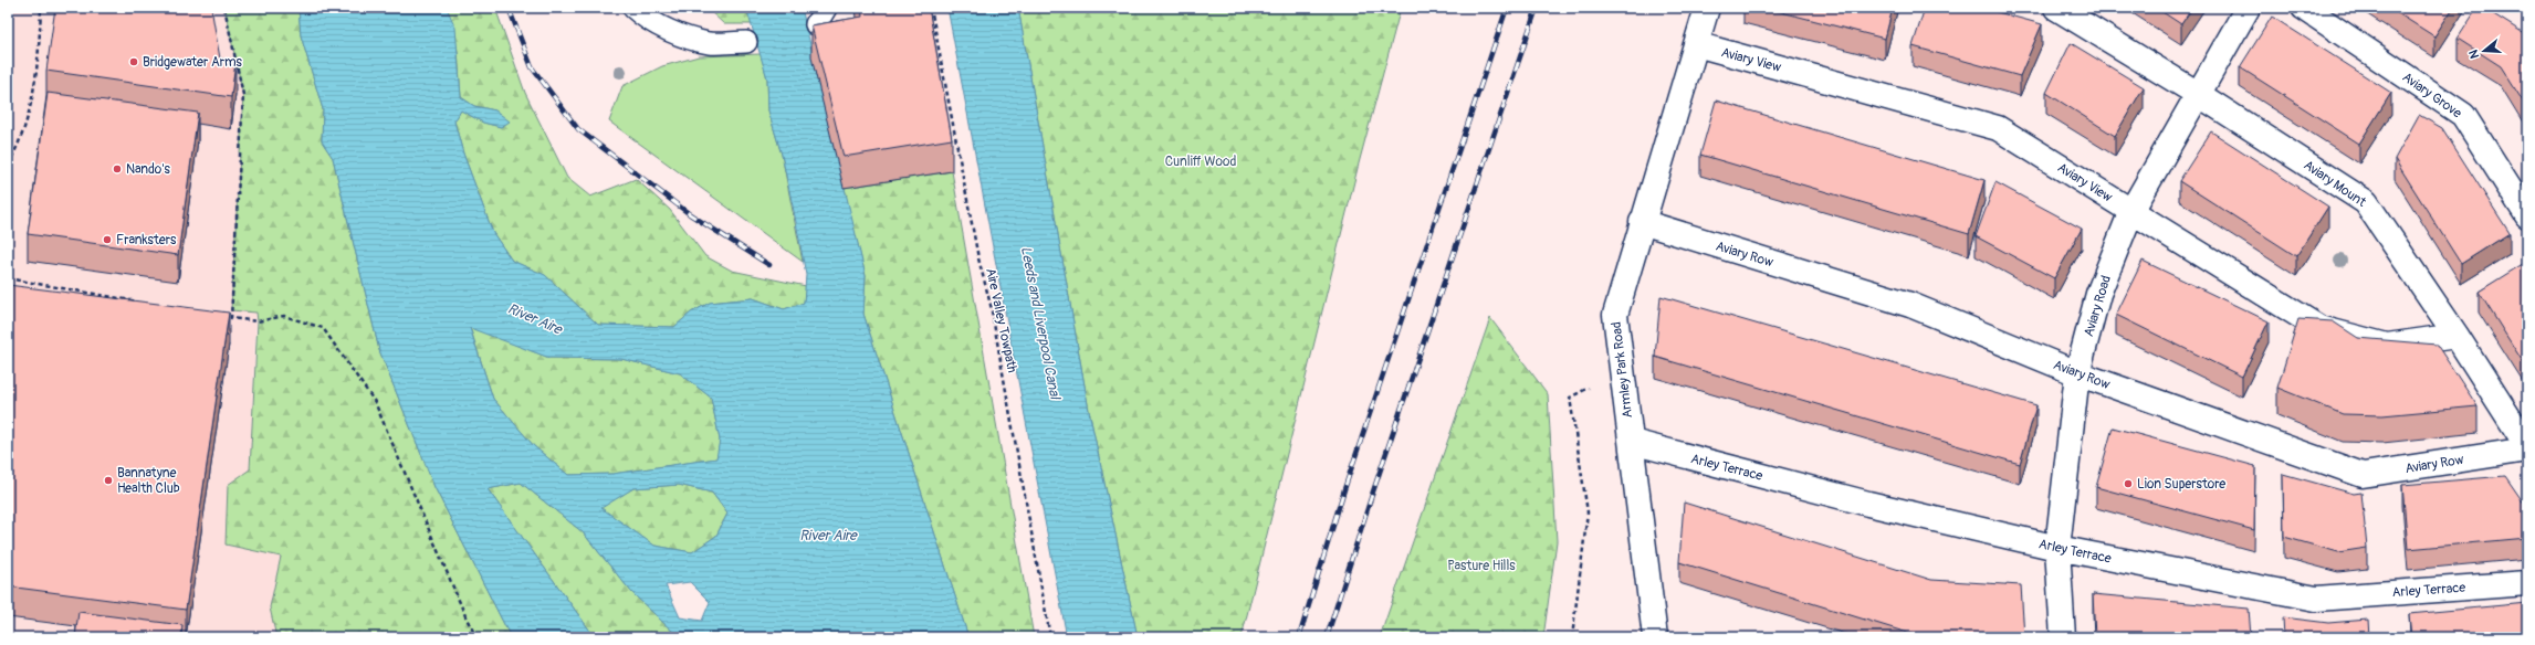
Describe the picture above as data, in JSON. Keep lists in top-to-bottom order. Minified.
{"streets":{"street":["Aviary View","Aviary Grove","Aviary Mount","Aviary Row","Aviary Road","Armley Park Road","Arley Terrace"],"path":["Aire Valley Towpath"]},"crossings":[["Aviary View","Aviary Mount"],["Aviary View","Aviary Road"],["Aviary View","Armley Park Road"],["Aviary Mount","Aviary Row"],["Aviary Mount","Aviary Road"],["Aviary Row","Aviary Road"],["Aviary Row","Armley Park Road"],["Aviary Road","Arley Terrace"],["Armley Park Road","Arley Terrace"]],"water":["River Aire","Leeds and Liverpool Canal"],"parks":["Cunliff Wood","Pasture Hills"],"places":["Bridgewater Arms","Nando's","Franksters","Bannatyne Health Club","Lion Superstore"],"north":"left"}
